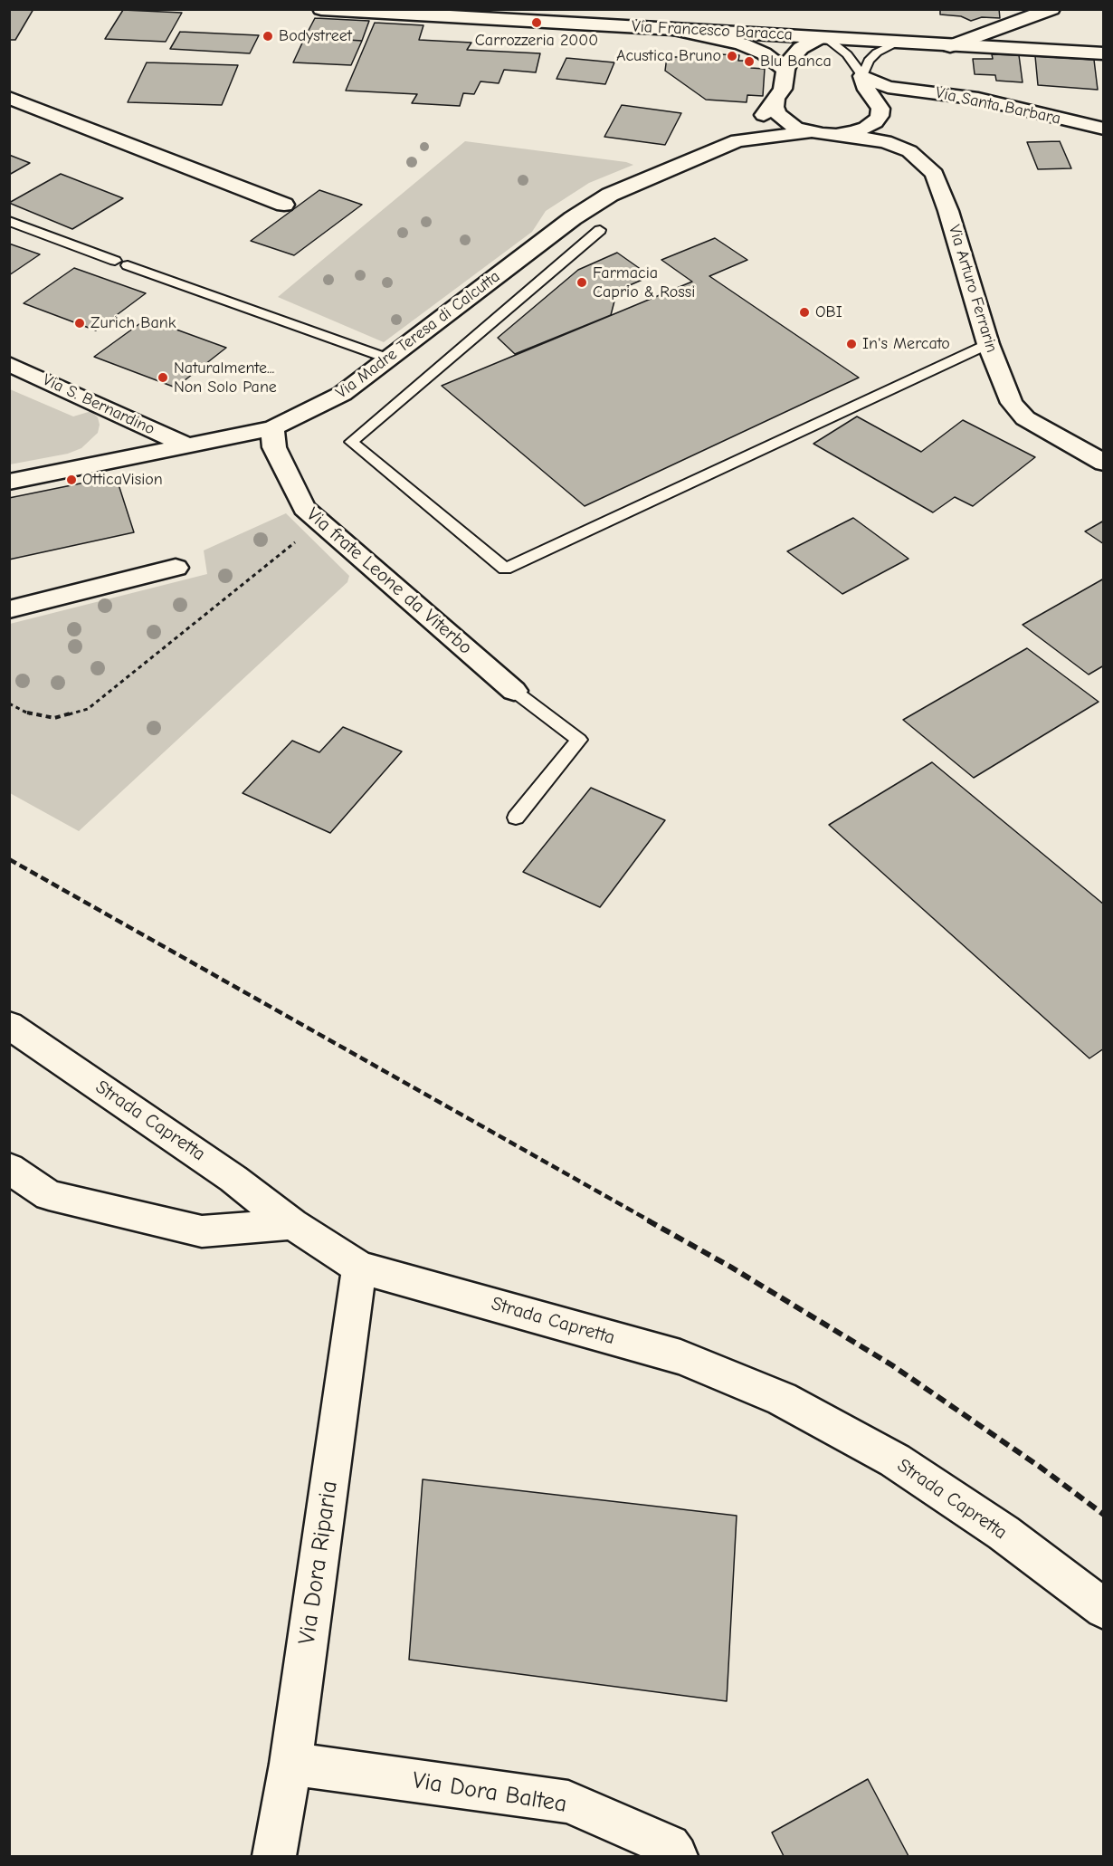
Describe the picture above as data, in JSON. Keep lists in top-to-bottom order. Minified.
{"streets":{"street":["Via Francesco Baracca","Via Santa Barbara","Via Arturo Ferrarin","Via Madre Teresa di Calcutta","Via S. Bernardino","Via frate Leone da Viterbo","Strada Capretta","Via Dora Riparia","Via Dora Baltea"]},"crossings":[["Via Francesco Baracca","Via Santa Barbara"],["Via Francesco Baracca","Via Arturo Ferrarin"],["Via Santa Barbara","Via Arturo Ferrarin"],["Via Madre Teresa di Calcutta","Via S. Bernardino"],["Via Madre Teresa di Calcutta","Via frate Leone da Viterbo"],["Strada Capretta","Via Dora Riparia"],["Via Dora Riparia","Via Dora Baltea"]],"places":["Carrozzeria 2000","Bodystreet","Acustica Bruno","Blu Banca","Farmacia Caprio & Rossi","OBI","Zurich Bank","In's Mercato","Naturalmente... Non Solo Pane","OtticaVision"]}
